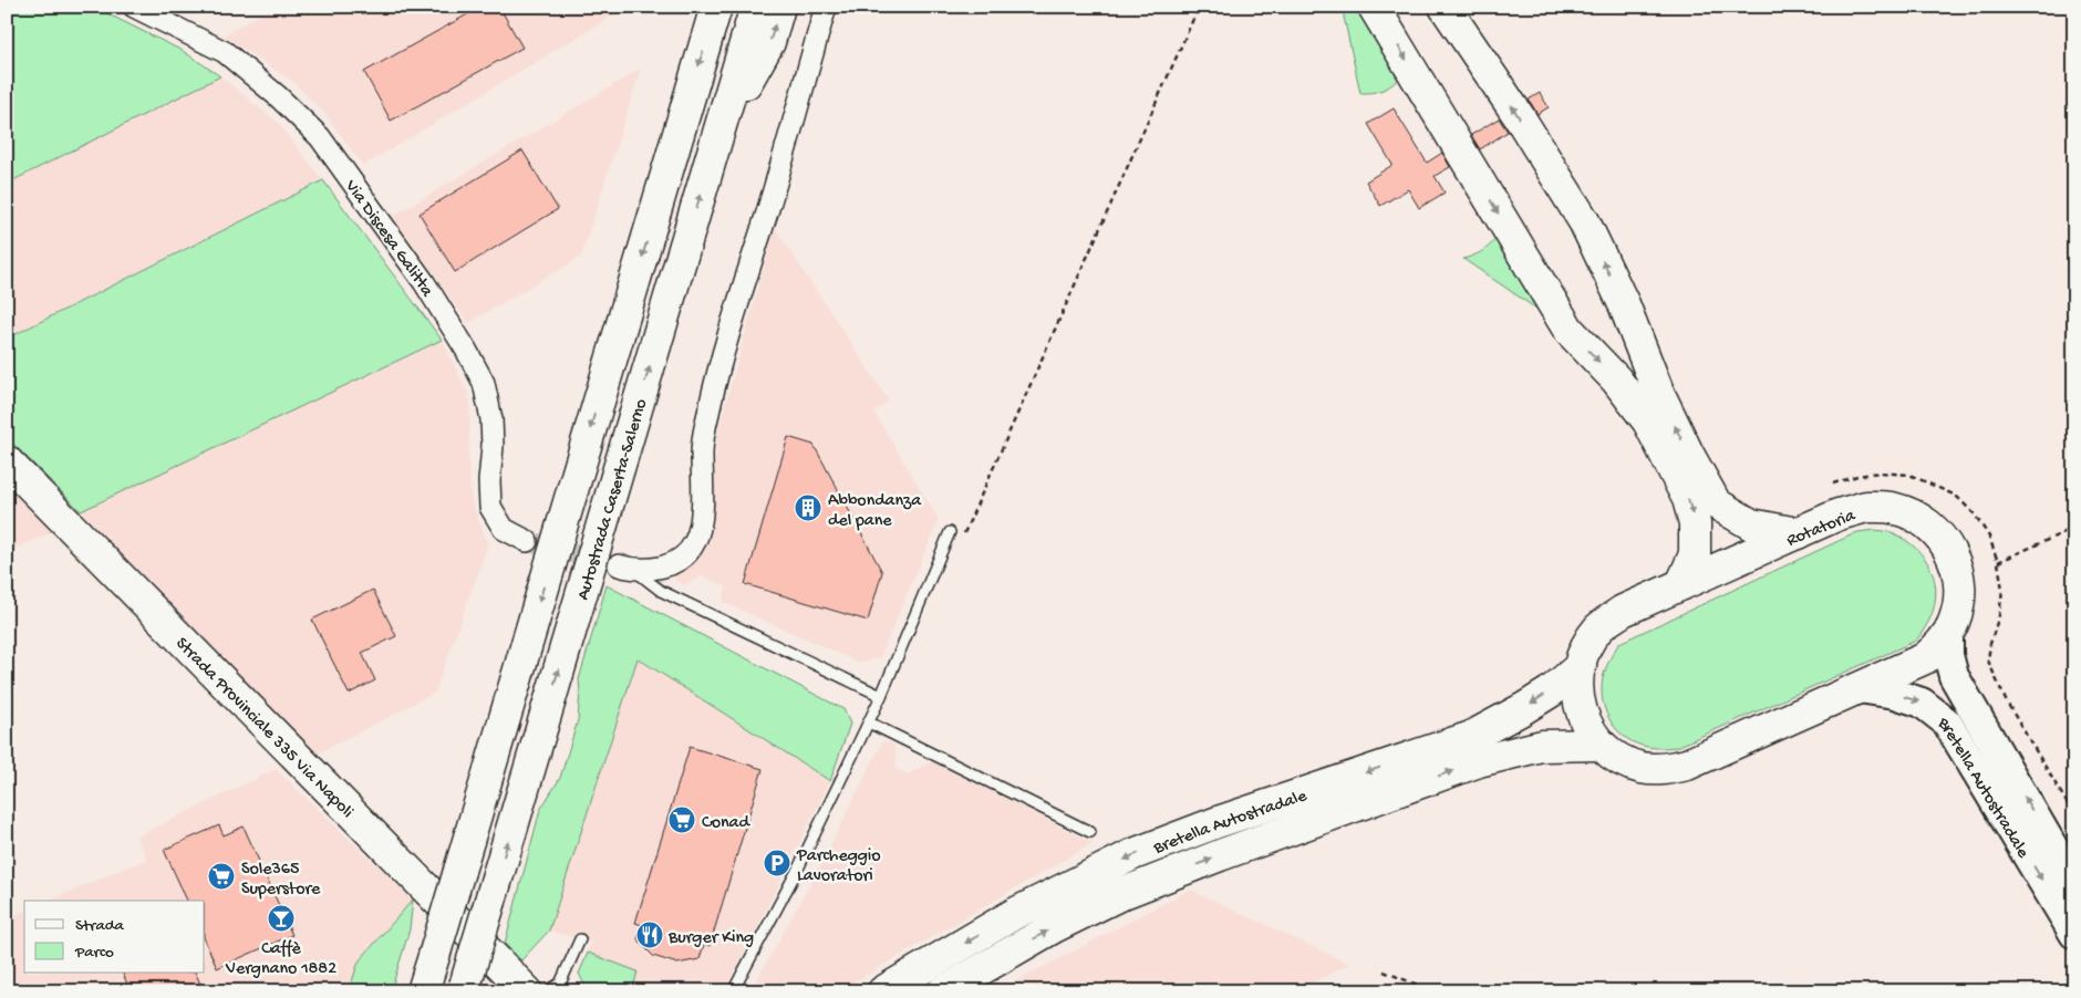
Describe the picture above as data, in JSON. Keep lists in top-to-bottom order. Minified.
{"streets":{"main road":["Autostrada Caserta-Salerno","Rotatoria","Strada Provinciale 335 Via Napoli","Bretella Autostradale"],"street":["Via Discesa Galitta"]},"crossings":[["Rotatoria","Bretella Autostradale"]],"places":{"building":["Abbondanza del pane"],"supermarket":["Conad","Sole365 Superstore"],"parking":["Parcheggio Lavoratori"],"bar":["Caffè Vergnano 1882"],"restaurant":["Burger King"]},"legend":["Strada","Parco"]}
